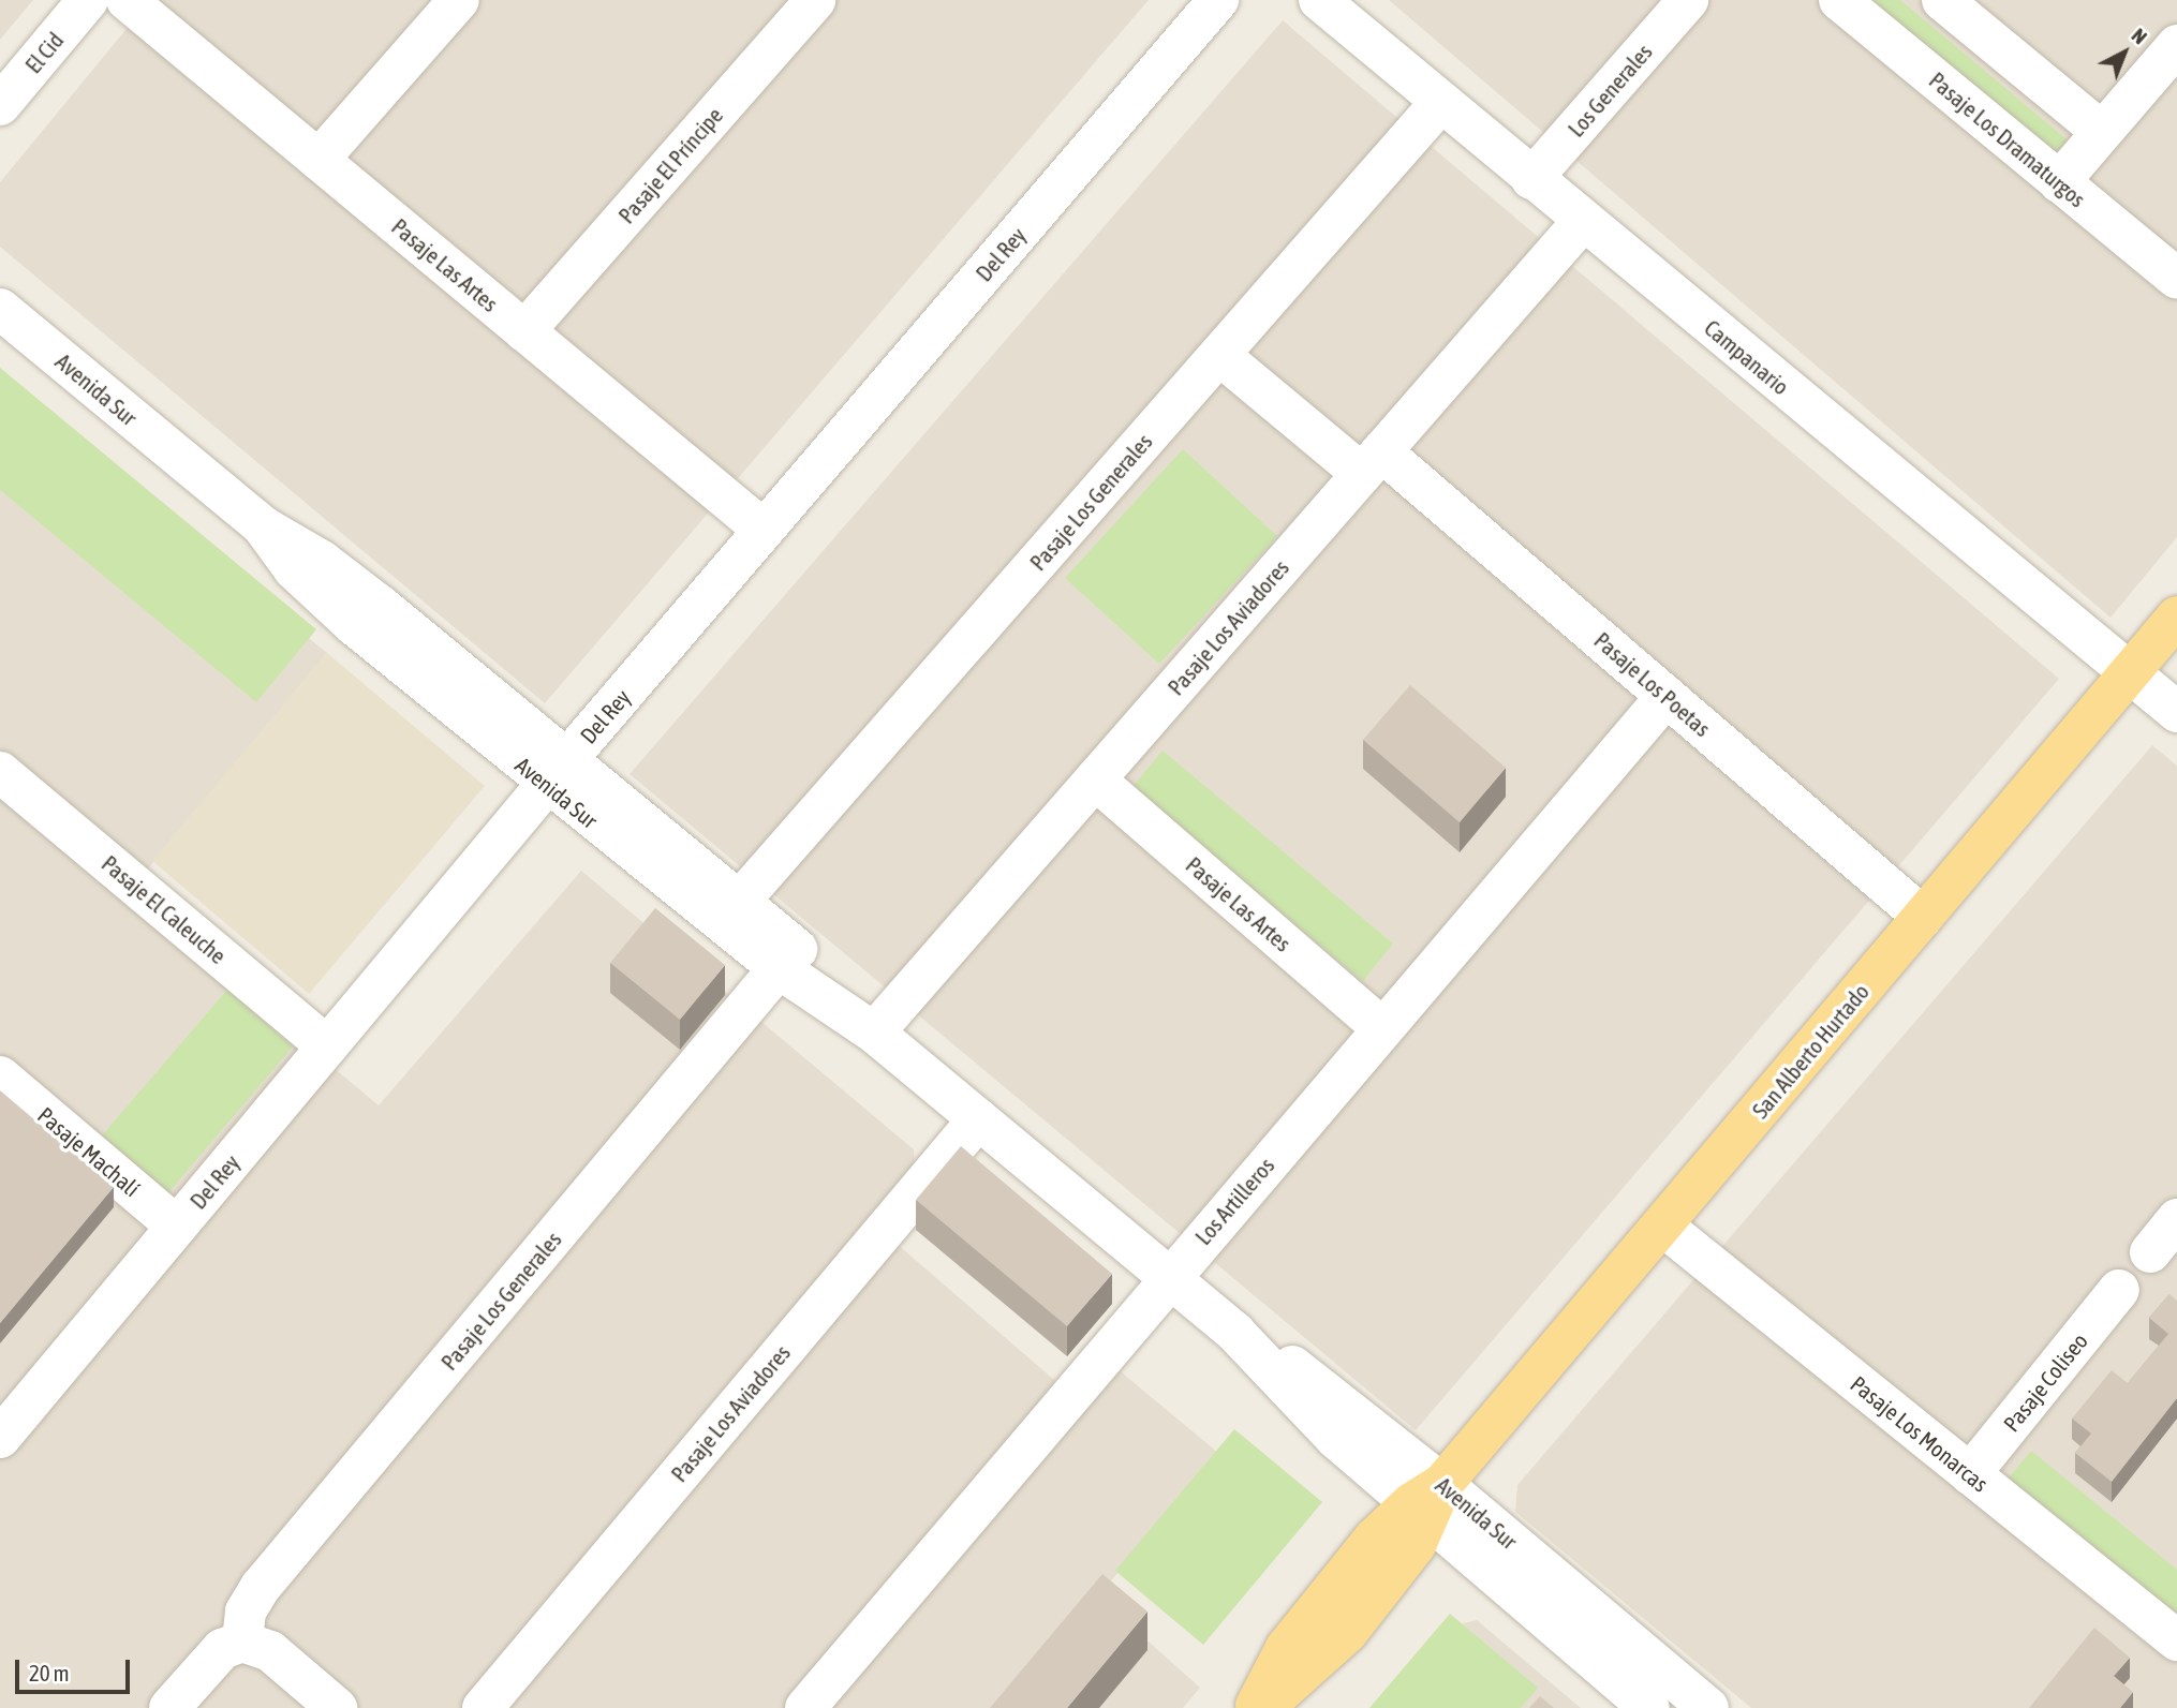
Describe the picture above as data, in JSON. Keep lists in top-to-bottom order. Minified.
{"streets":{"main road":["San Alberto Hurtado"],"street":["El Cid","Los Generales","Pasaje Los Dramaturgos","Pasaje El Príncipe","Del Rey","Pasaje Las Artes","Campanario","Avenida Sur","Pasaje Los Generales","Pasaje Los Aviadores","Pasaje Los Poetas","Pasaje El Caleuche","Pasaje Machalí","Los Artilleros","Pasaje Coliseo","Pasaje Los Monarcas"]},"crossings":[["Los Generales","Campanario"],["Pasaje El Príncipe","Pasaje Las Artes"],["Del Rey","Pasaje Las Artes"],["Del Rey","Avenida Sur"],["Del Rey","Pasaje El Caleuche"],["Del Rey","Pasaje Machalí"],["Pasaje Las Artes","Pasaje Los Aviadores"],["Pasaje Las Artes","Los Artilleros"],["Campanario","Pasaje Los Generales"],["Campanario","Pasaje Los Aviadores"],["Campanario","San Alberto Hurtado"],["Avenida Sur","Pasaje Los Generales"],["Avenida Sur","Pasaje Los Aviadores"],["Avenida Sur","San Alberto Hurtado"],["Avenida Sur","Los Artilleros"],["Pasaje Los Generales","Pasaje Los Poetas"],["Pasaje Los Aviadores","Pasaje Los Poetas"],["Pasaje Los Poetas","San Alberto Hurtado"],["Pasaje Los Poetas","Los Artilleros"],["San Alberto Hurtado","Pasaje Los Monarcas"],["Pasaje Coliseo","Pasaje Los Monarcas"]],"scale_bar":"20 m","north":"top right"}
